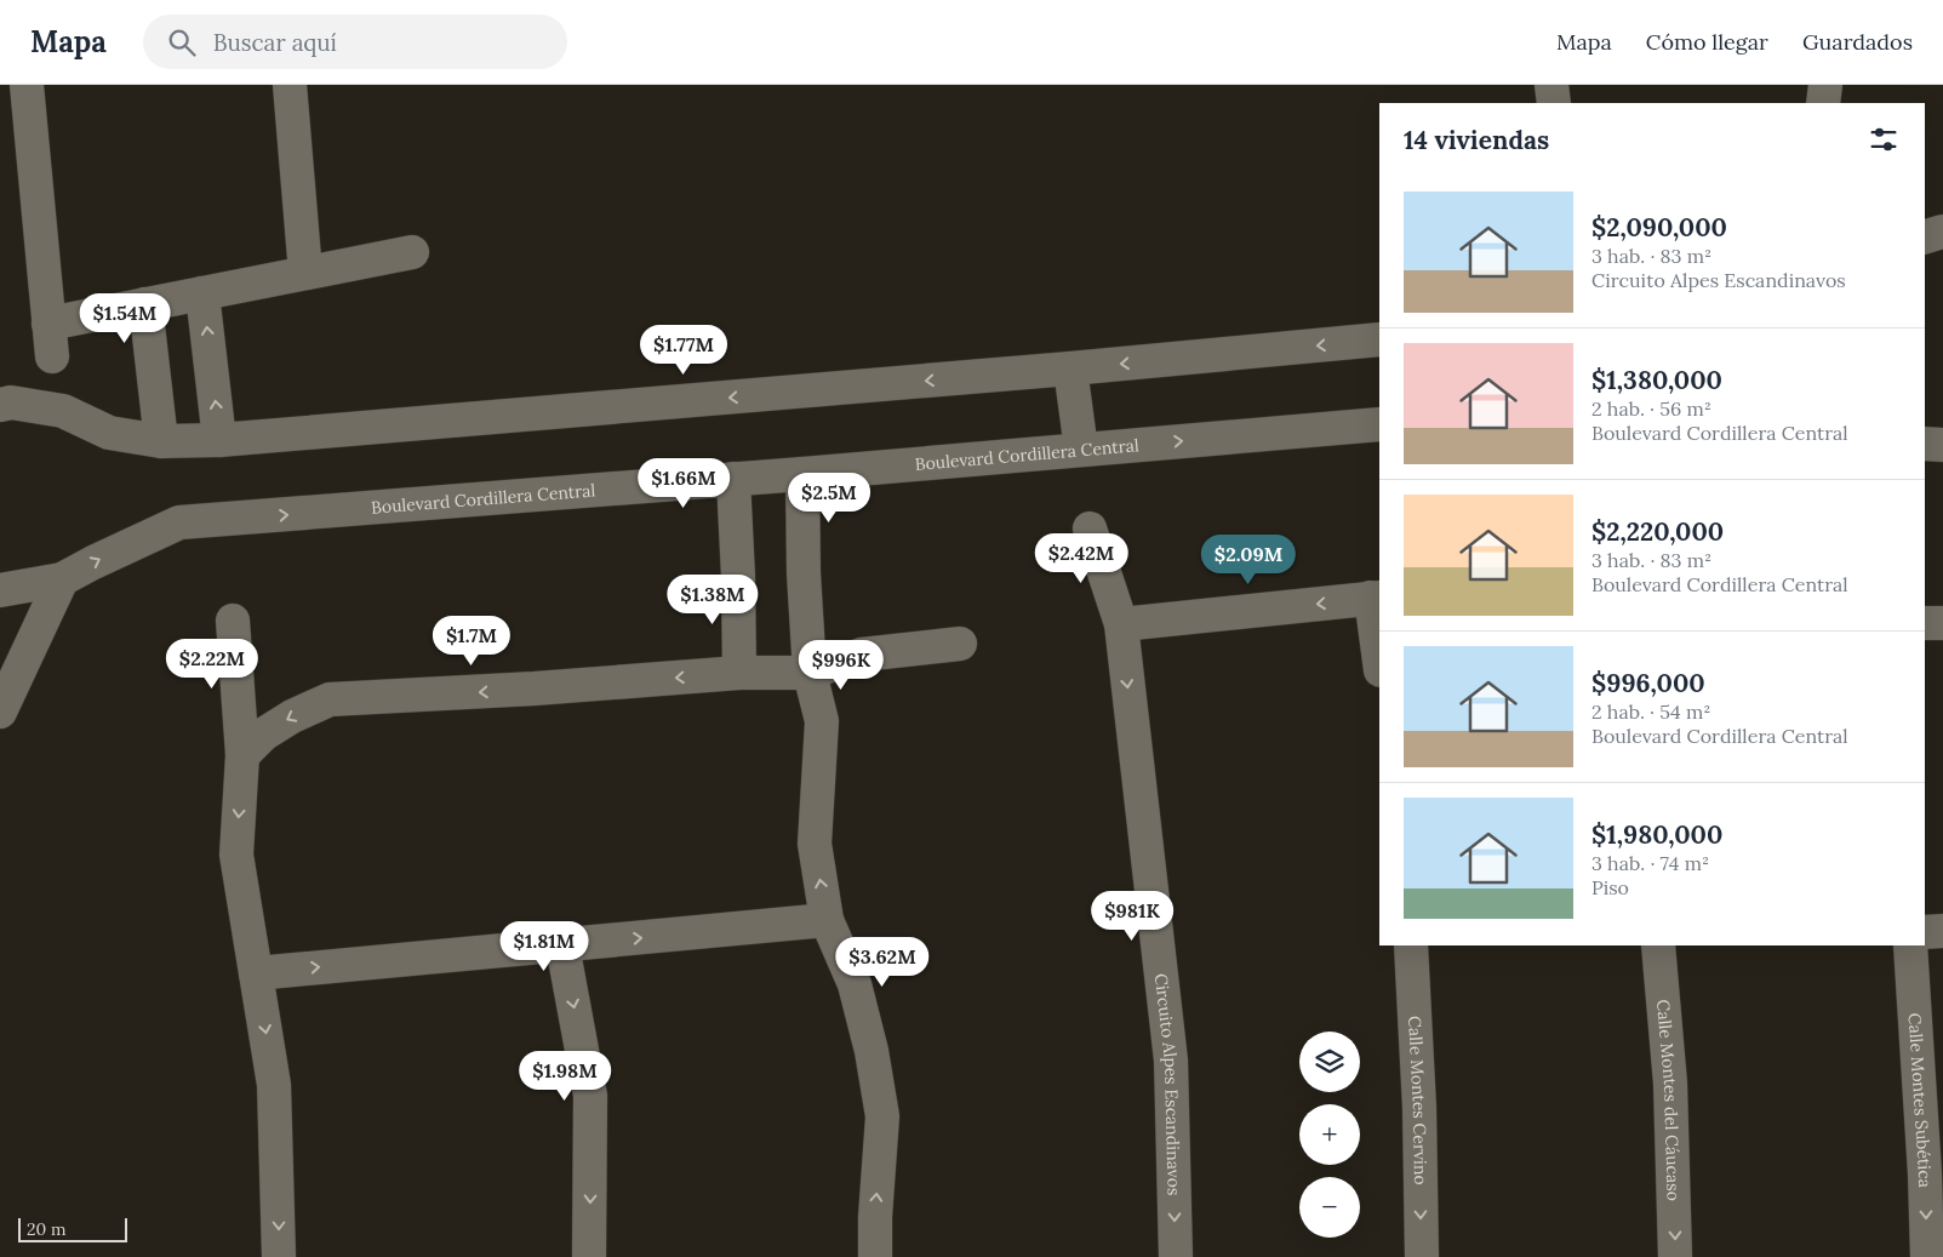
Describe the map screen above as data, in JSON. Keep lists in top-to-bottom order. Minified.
{"streets":{"street":["Boulevard Cordillera Central","Circuito Alpes Escandinavos","Calle Montes Cervino","Calle Montes del Cáucaso","Calle Montes Subética"]},"one_way":["Calle Montes Cervino","Calle Montes del Cáucaso"],"scale_bar":"20 m","page":{"header":"Mapa","search":"Buscar aquí","nav":["Mapa","Cómo llegar","Guardados"],"heading":"14 viviendas","list":[{"name":"$2,090,000","note":"3 hab. · 83 m² · Circuito Alpes Escandinavos"},{"name":"$1,380,000","note":"2 hab. · 56 m² · Boulevard Cordillera Central"},{"name":"$2,220,000","note":"3 hab. · 83 m² · Boulevard Cordillera Central"},{"name":"$996,000","note":"2 hab. · 54 m² · Boulevard Cordillera Central"},{"name":"$1,980,000","note":"3 hab. · 74 m² · Piso"}],"price":["$1.54M","$1.77M","$1.66M","$2.5M","$2.42M","$2.09M","$1.38M","$1.7M","$2.22M","$996K","$981K","$1.81M","$3.62M","$1.98M"],"map_buttons":["+","−"],"scale":"20 m"}}
